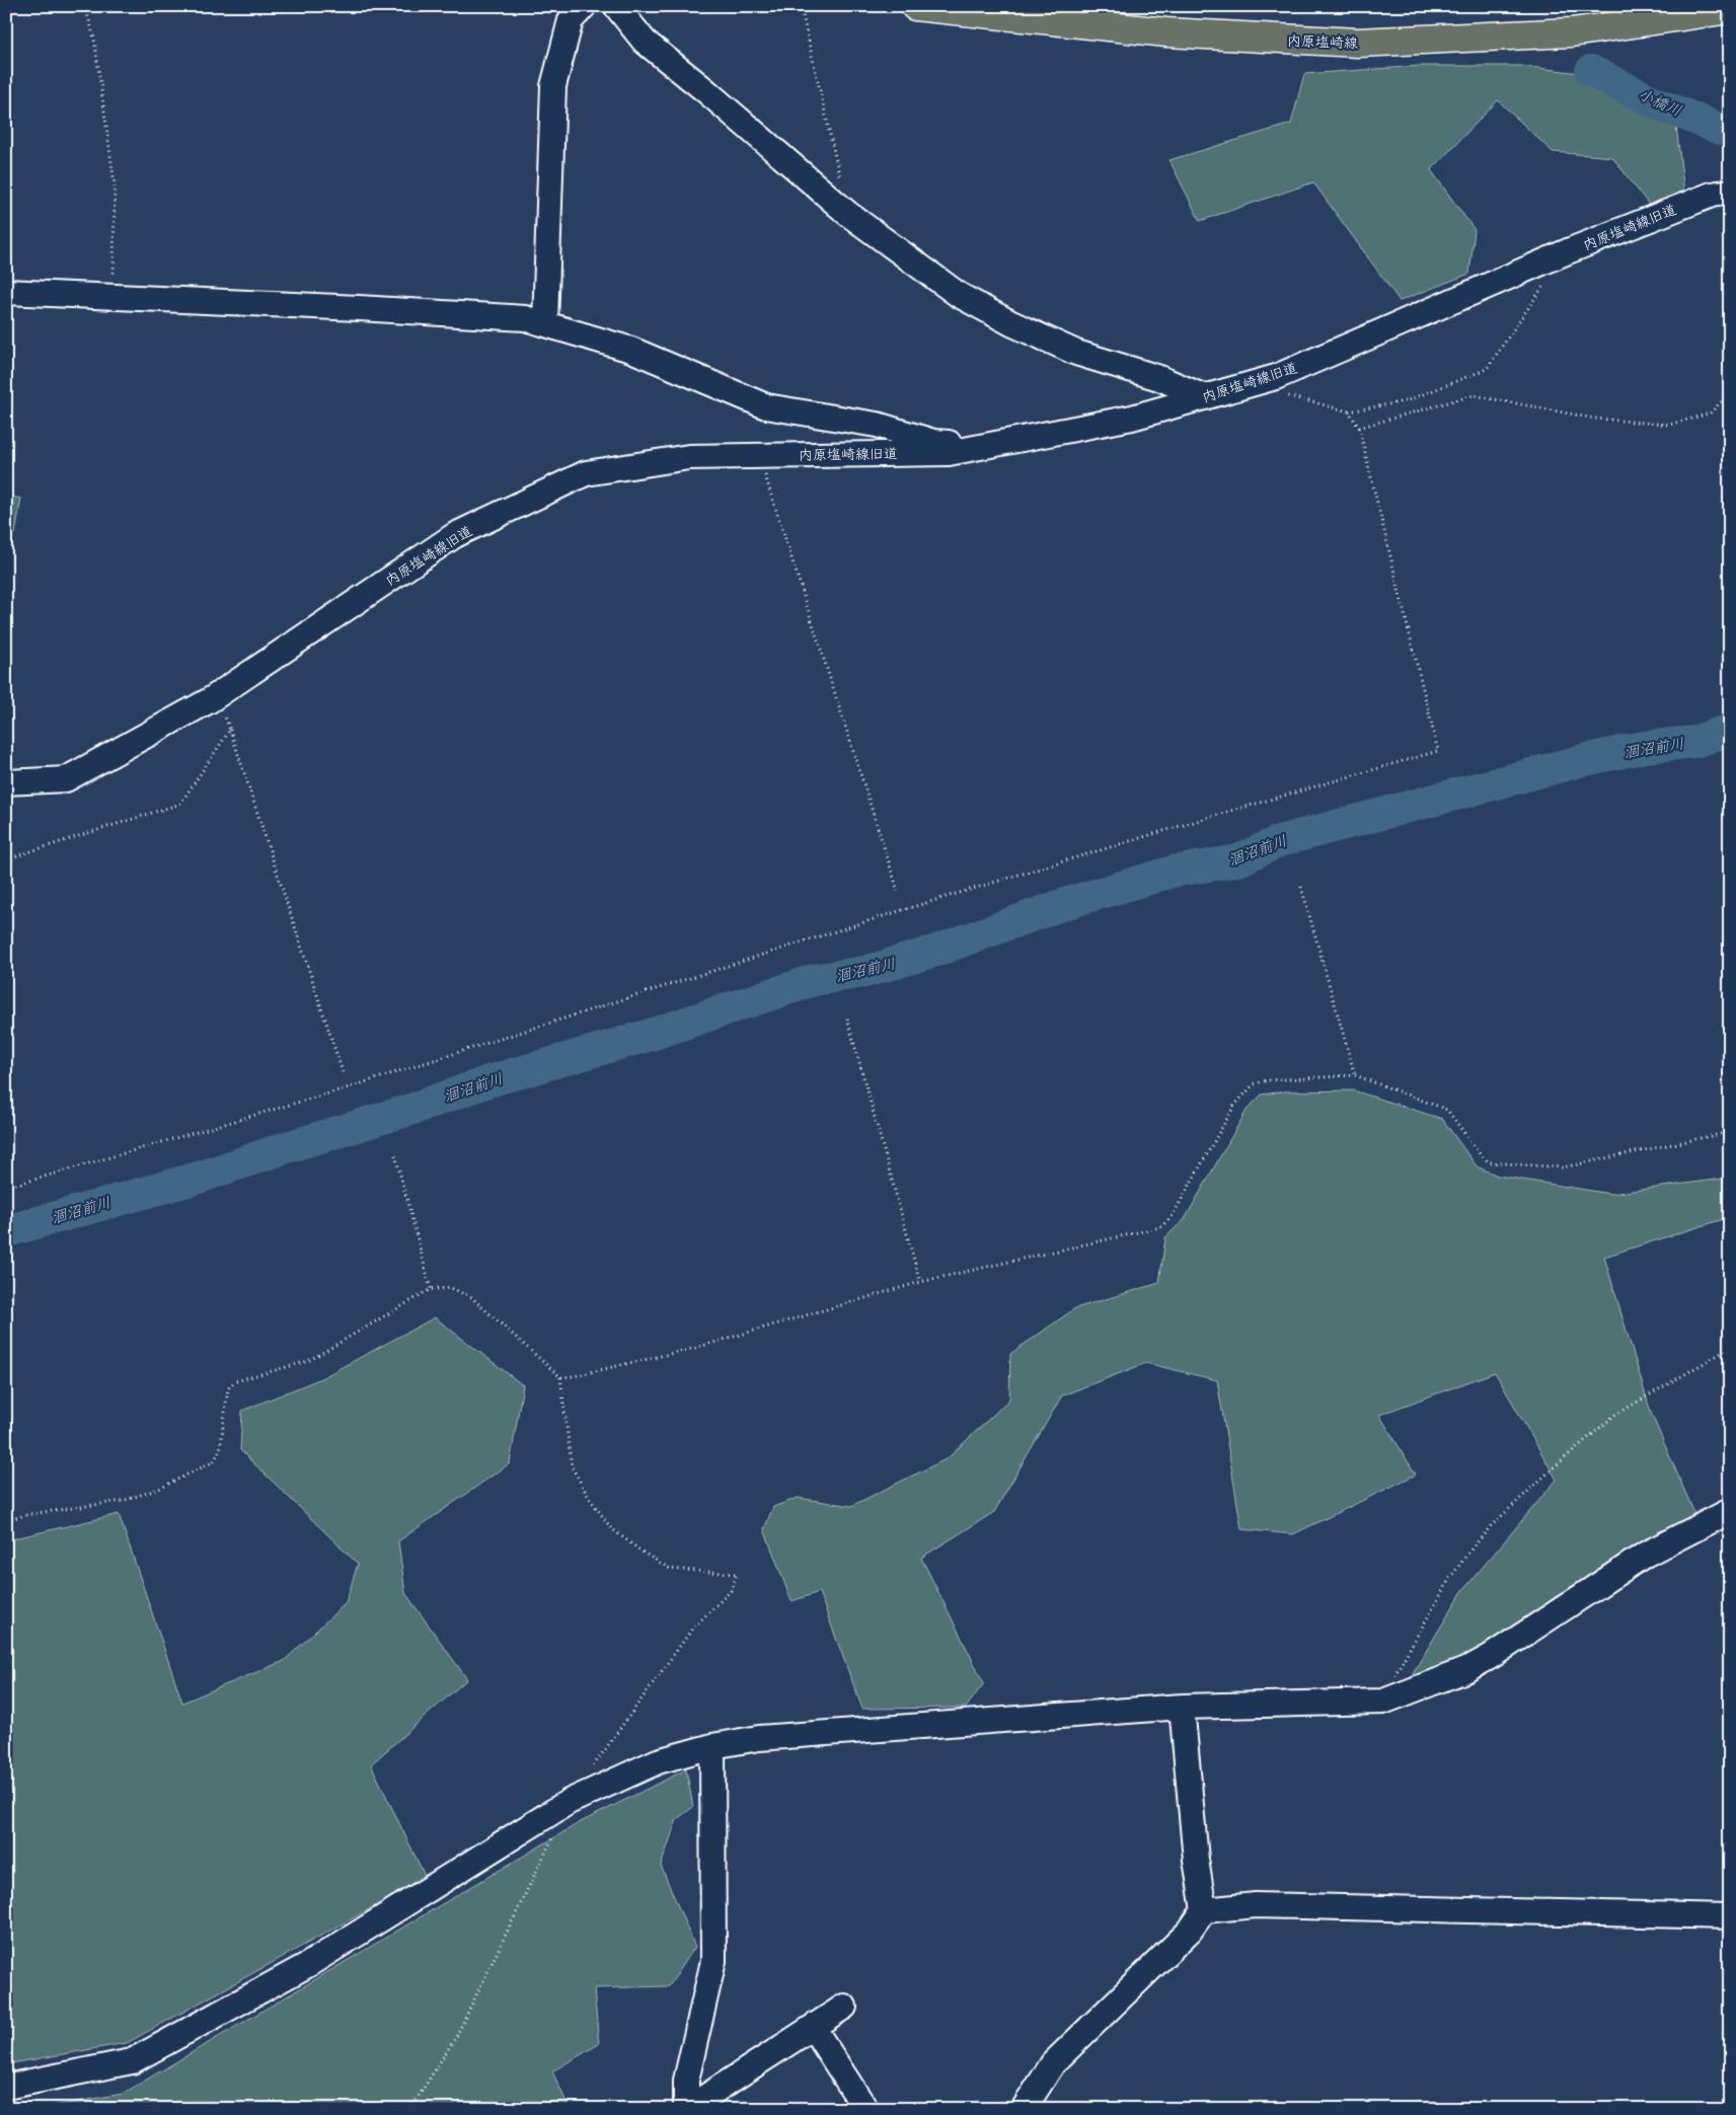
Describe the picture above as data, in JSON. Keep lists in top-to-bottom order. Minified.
{"streets":{"main road":["内原塩崎線"],"street":["内原塩崎線旧道"]},"water":["小橋川","涸沼前川"]}
